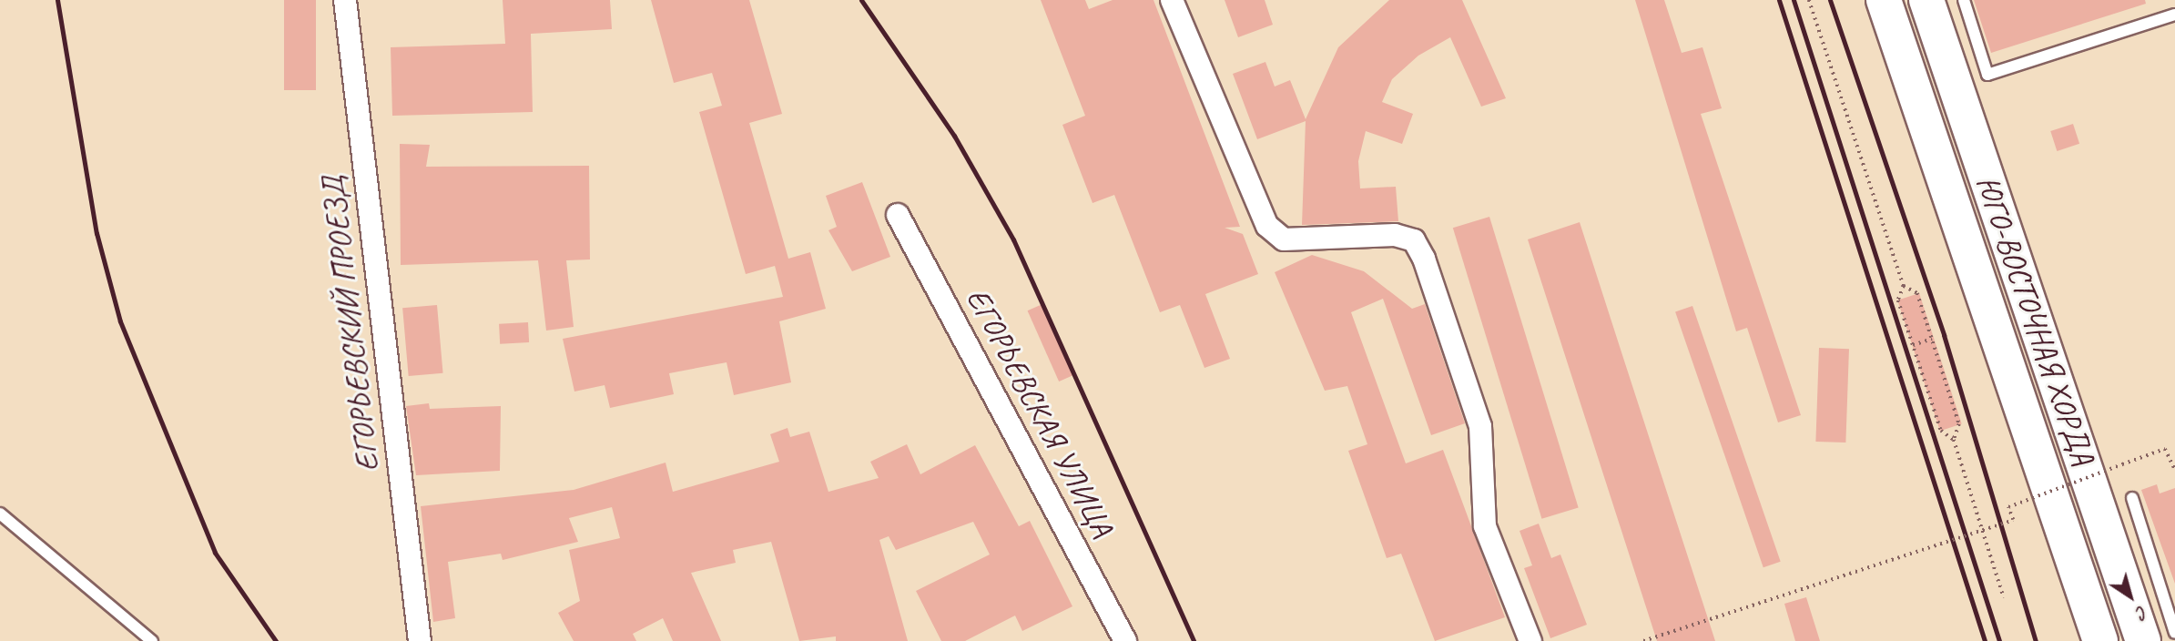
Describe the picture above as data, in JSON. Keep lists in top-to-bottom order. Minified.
{"streets":{"main road":["ЮГО-ВОСТОЧНАЯ ХОРДА"],"street":["ЕГОРЬЕВСКИЙ ПРОЕЗД","ЕГОРЬЕВСКАЯ УЛИЦА"]},"north":"bottom right"}
